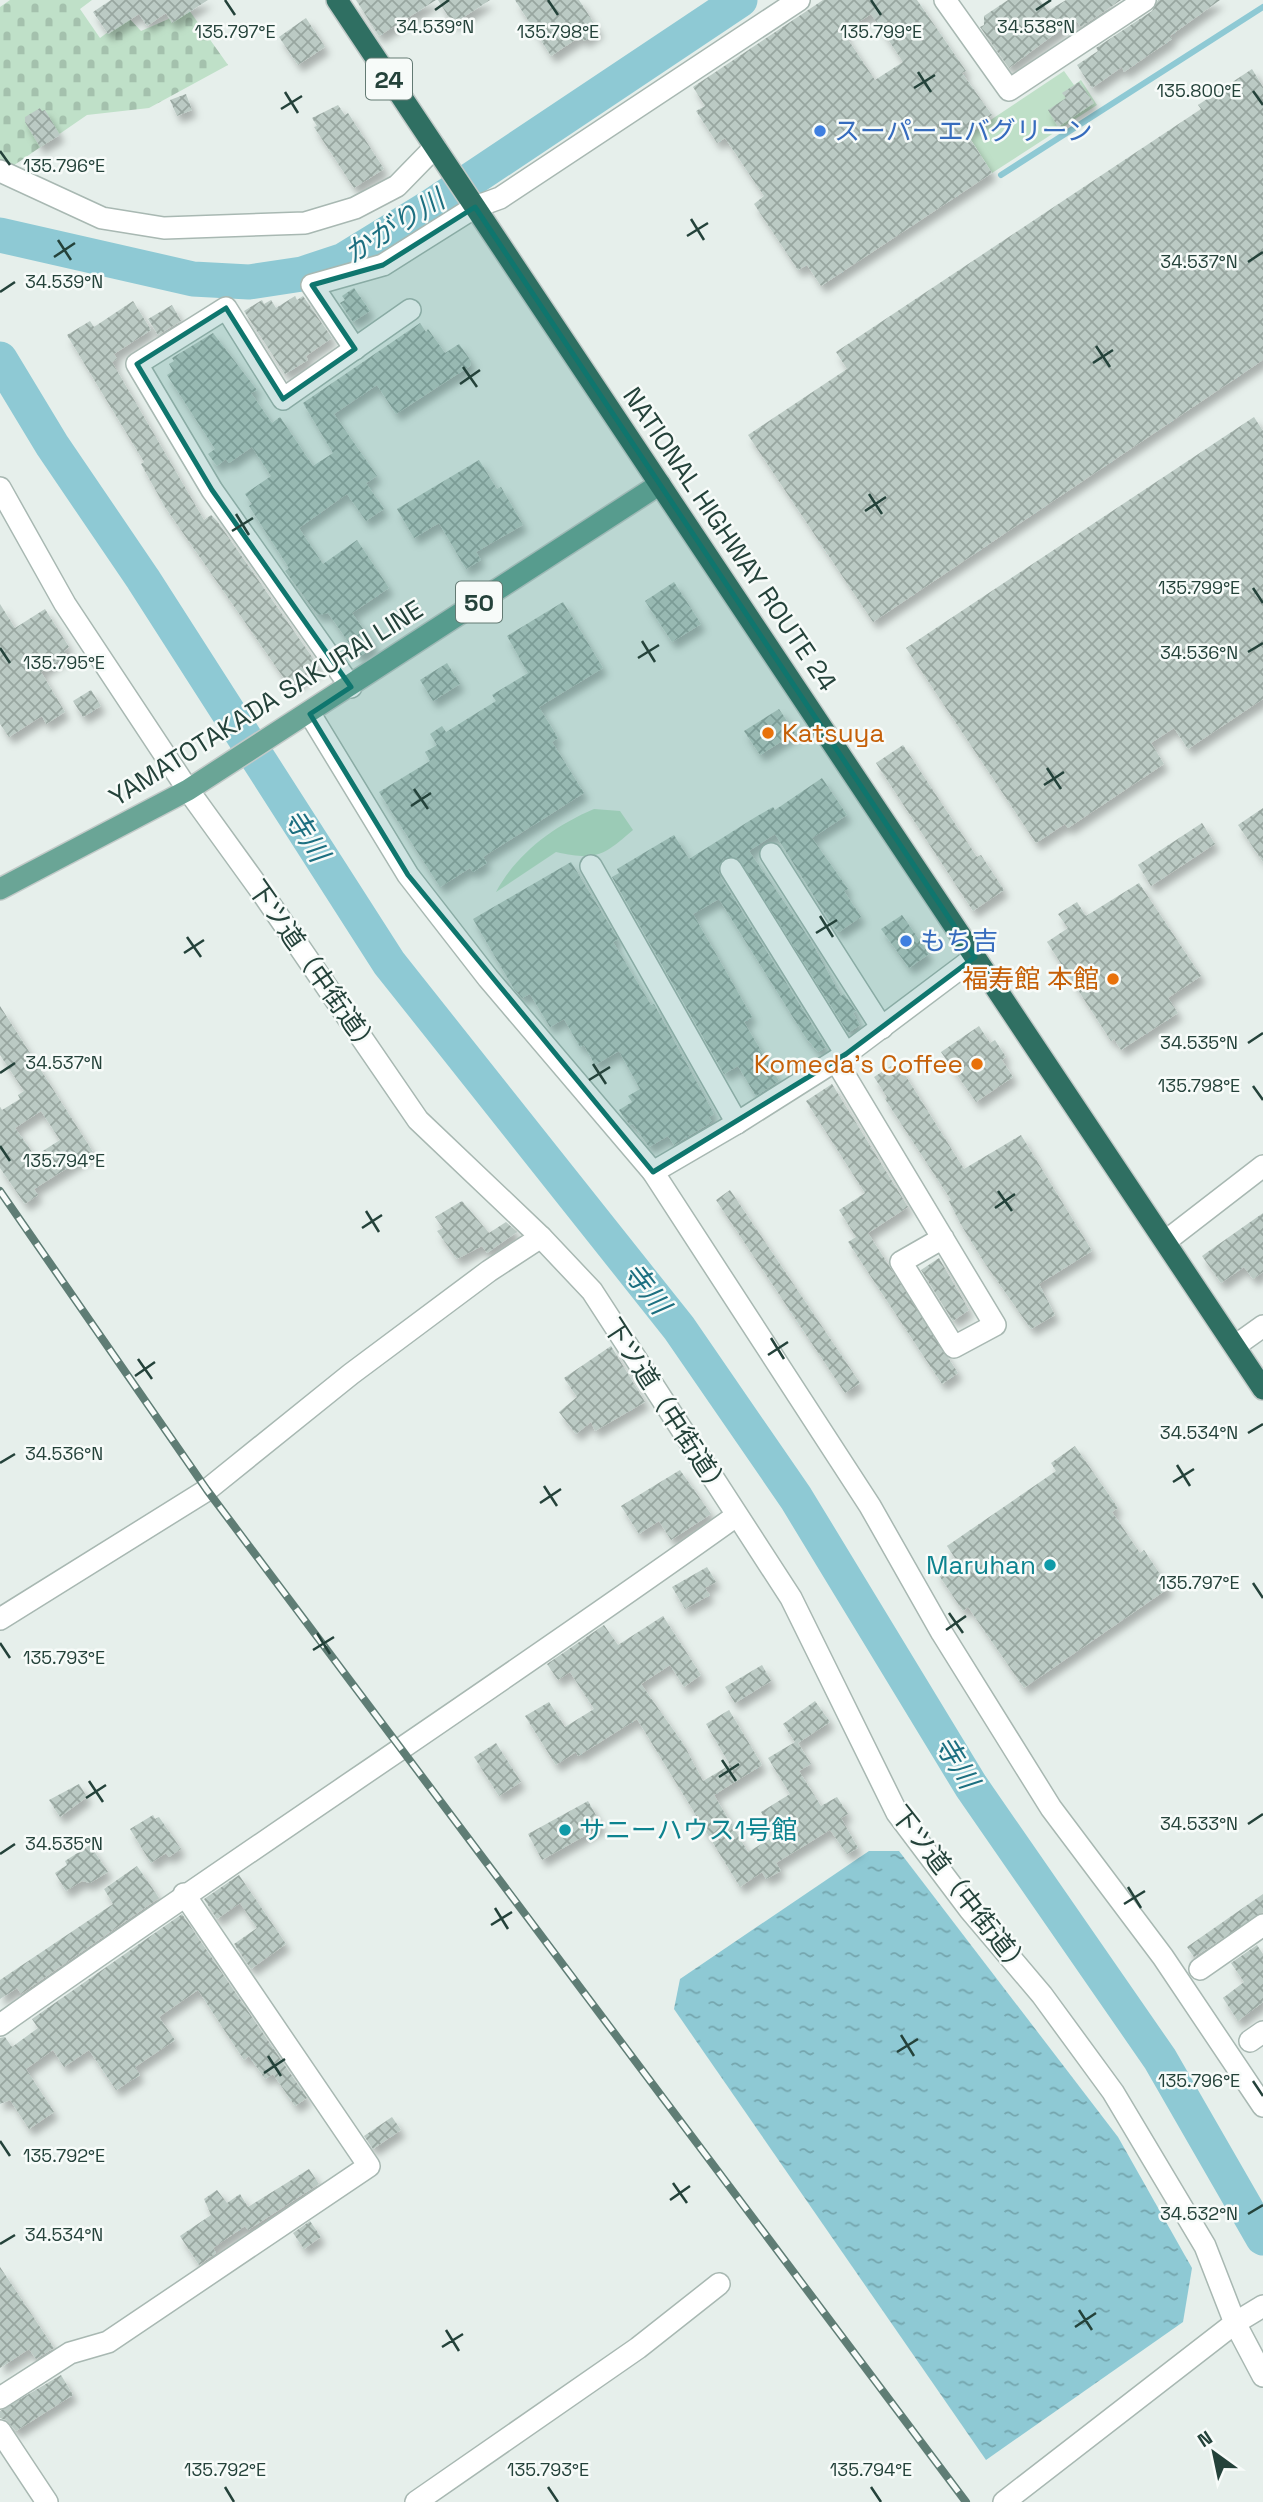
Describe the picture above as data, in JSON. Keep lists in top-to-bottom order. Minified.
{"streets":{"highway":["24","NATIONAL HIGHWAY ROUTE 24"],"main road":["50","YAMATOTAKADA SAKURAI LINE"],"street":["下ツ道（中街道）"]},"crossings":[["NATIONAL HIGHWAY ROUTE 24","YAMATOTAKADA SAKURAI LINE"],["YAMATOTAKADA SAKURAI LINE","下ツ道（中街道）"]],"water":["かがり川","寺川"],"places":["スーパーエバグリーン","Katsuya","もち吉","福寿館 本館","Komeda's Coffee","Maruhan","サニーハウス1号館"],"north":"top left","coordinates":["34.539°N","34.538°N","135.798°E","135.797°E","135.799°E","135.800°E","135.796°E","34.537°N","34.536°N","135.795°E","34.535°N","135.794°E","34.534°N","135.793°E","34.533°N","135.792°E","34.532°N"]}
